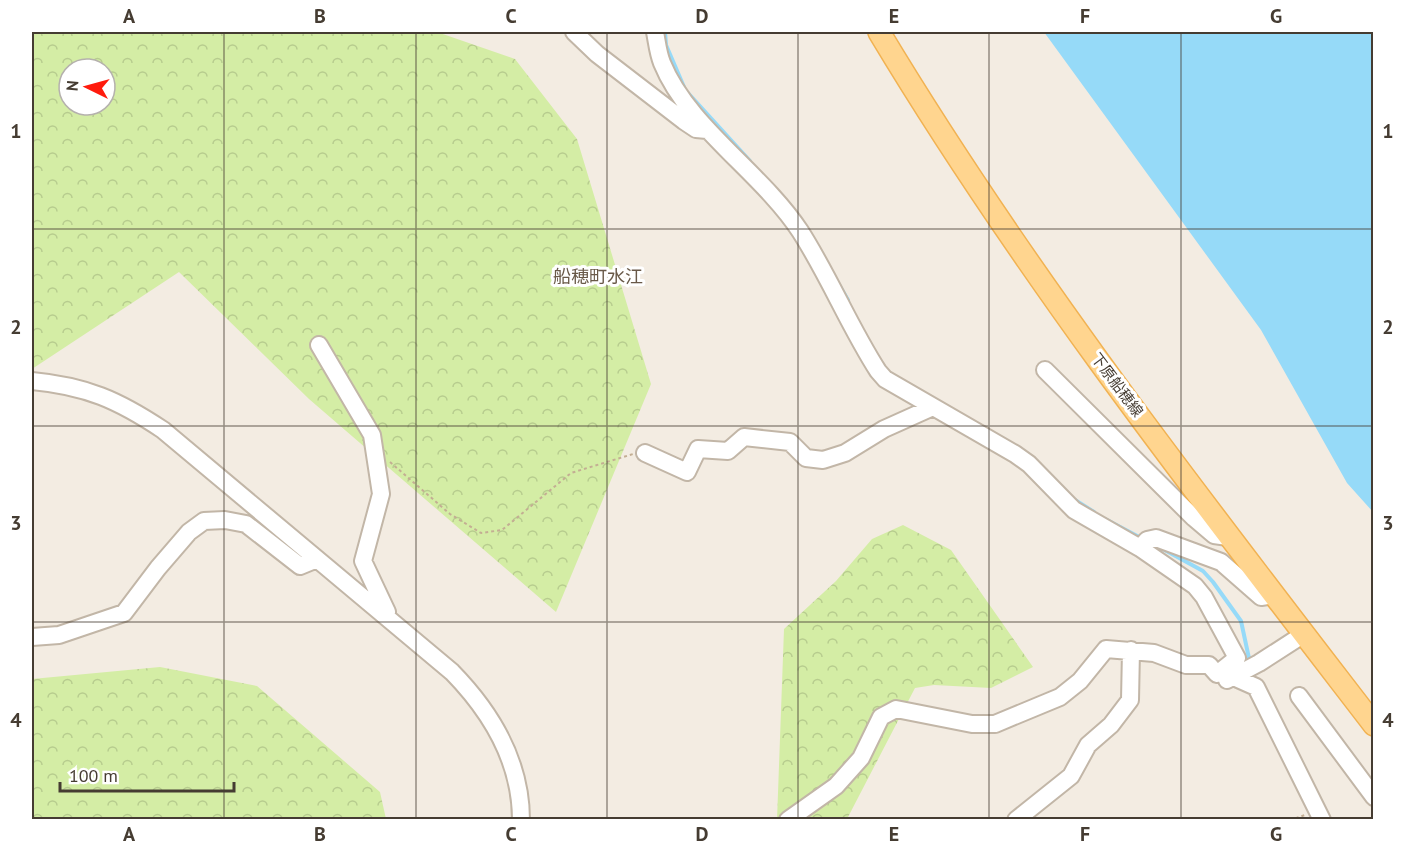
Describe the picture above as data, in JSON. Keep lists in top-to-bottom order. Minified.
{"streets":{"main road":["下原船穂線"]},"districts":["船穂町水江"],"scale_bar":"100 m","north":"left","grid":{"columns":["A","B","C","D","E","F","G"],"rows":["1","2","3","4"]}}
